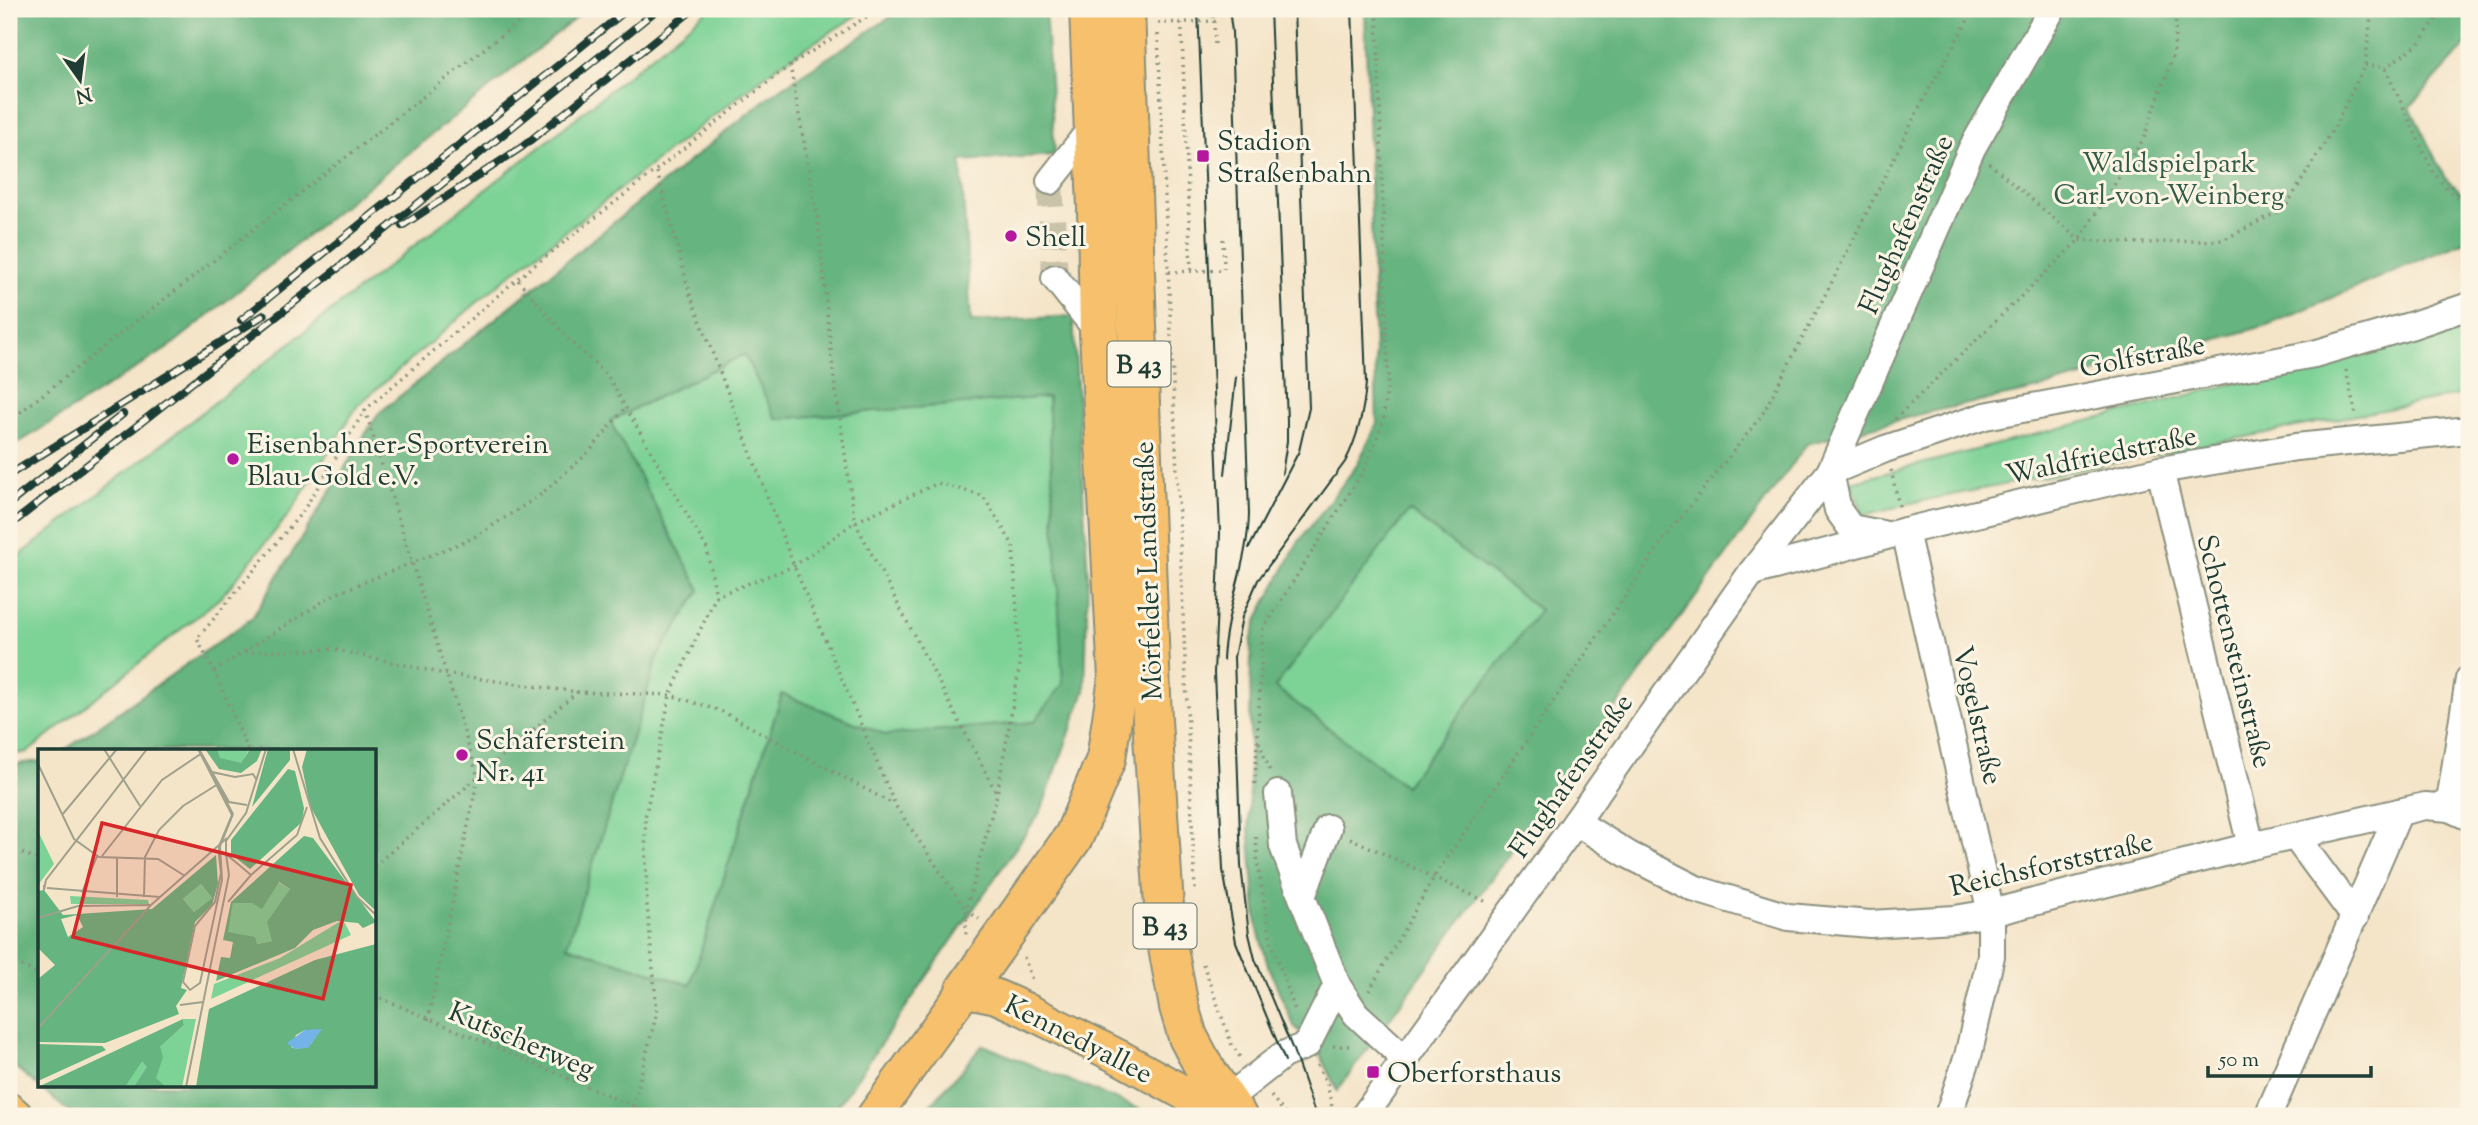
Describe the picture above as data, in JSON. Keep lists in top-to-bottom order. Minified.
{"streets":{"highway":["B 43","Mörfelder Landstraße"],"main road":["Kennedyallee"],"street":["Flughafenstraße","Golfstraße","Waldfriedstraße","Schottensteinstraße","Vogelstraße","Reichsforststraße"],"path":["Kutscherweg"]},"crossings":[["Flughafenstraße","Golfstraße"],["Flughafenstraße","Waldfriedstraße"],["Flughafenstraße","Reichsforststraße"],["B 43","Mörfelder Landstraße"],["B 43","Kennedyallee"],["Waldfriedstraße","Schottensteinstraße"],["Waldfriedstraße","Vogelstraße"],["Mörfelder Landstraße","Kennedyallee"],["Schottensteinstraße","Reichsforststraße"],["Vogelstraße","Reichsforststraße"]],"parks":["Waldspielpark Carl-von-Weinberg"],"places":{"transit":["Stadion Straßenbahn","Oberforsthaus"],"other":["Shell","Eisenbahner-Sportverein Blau-Gold e.V.","Schäferstein Nr. 41"]},"scale_bar":"50 m","north":"bottom"}
